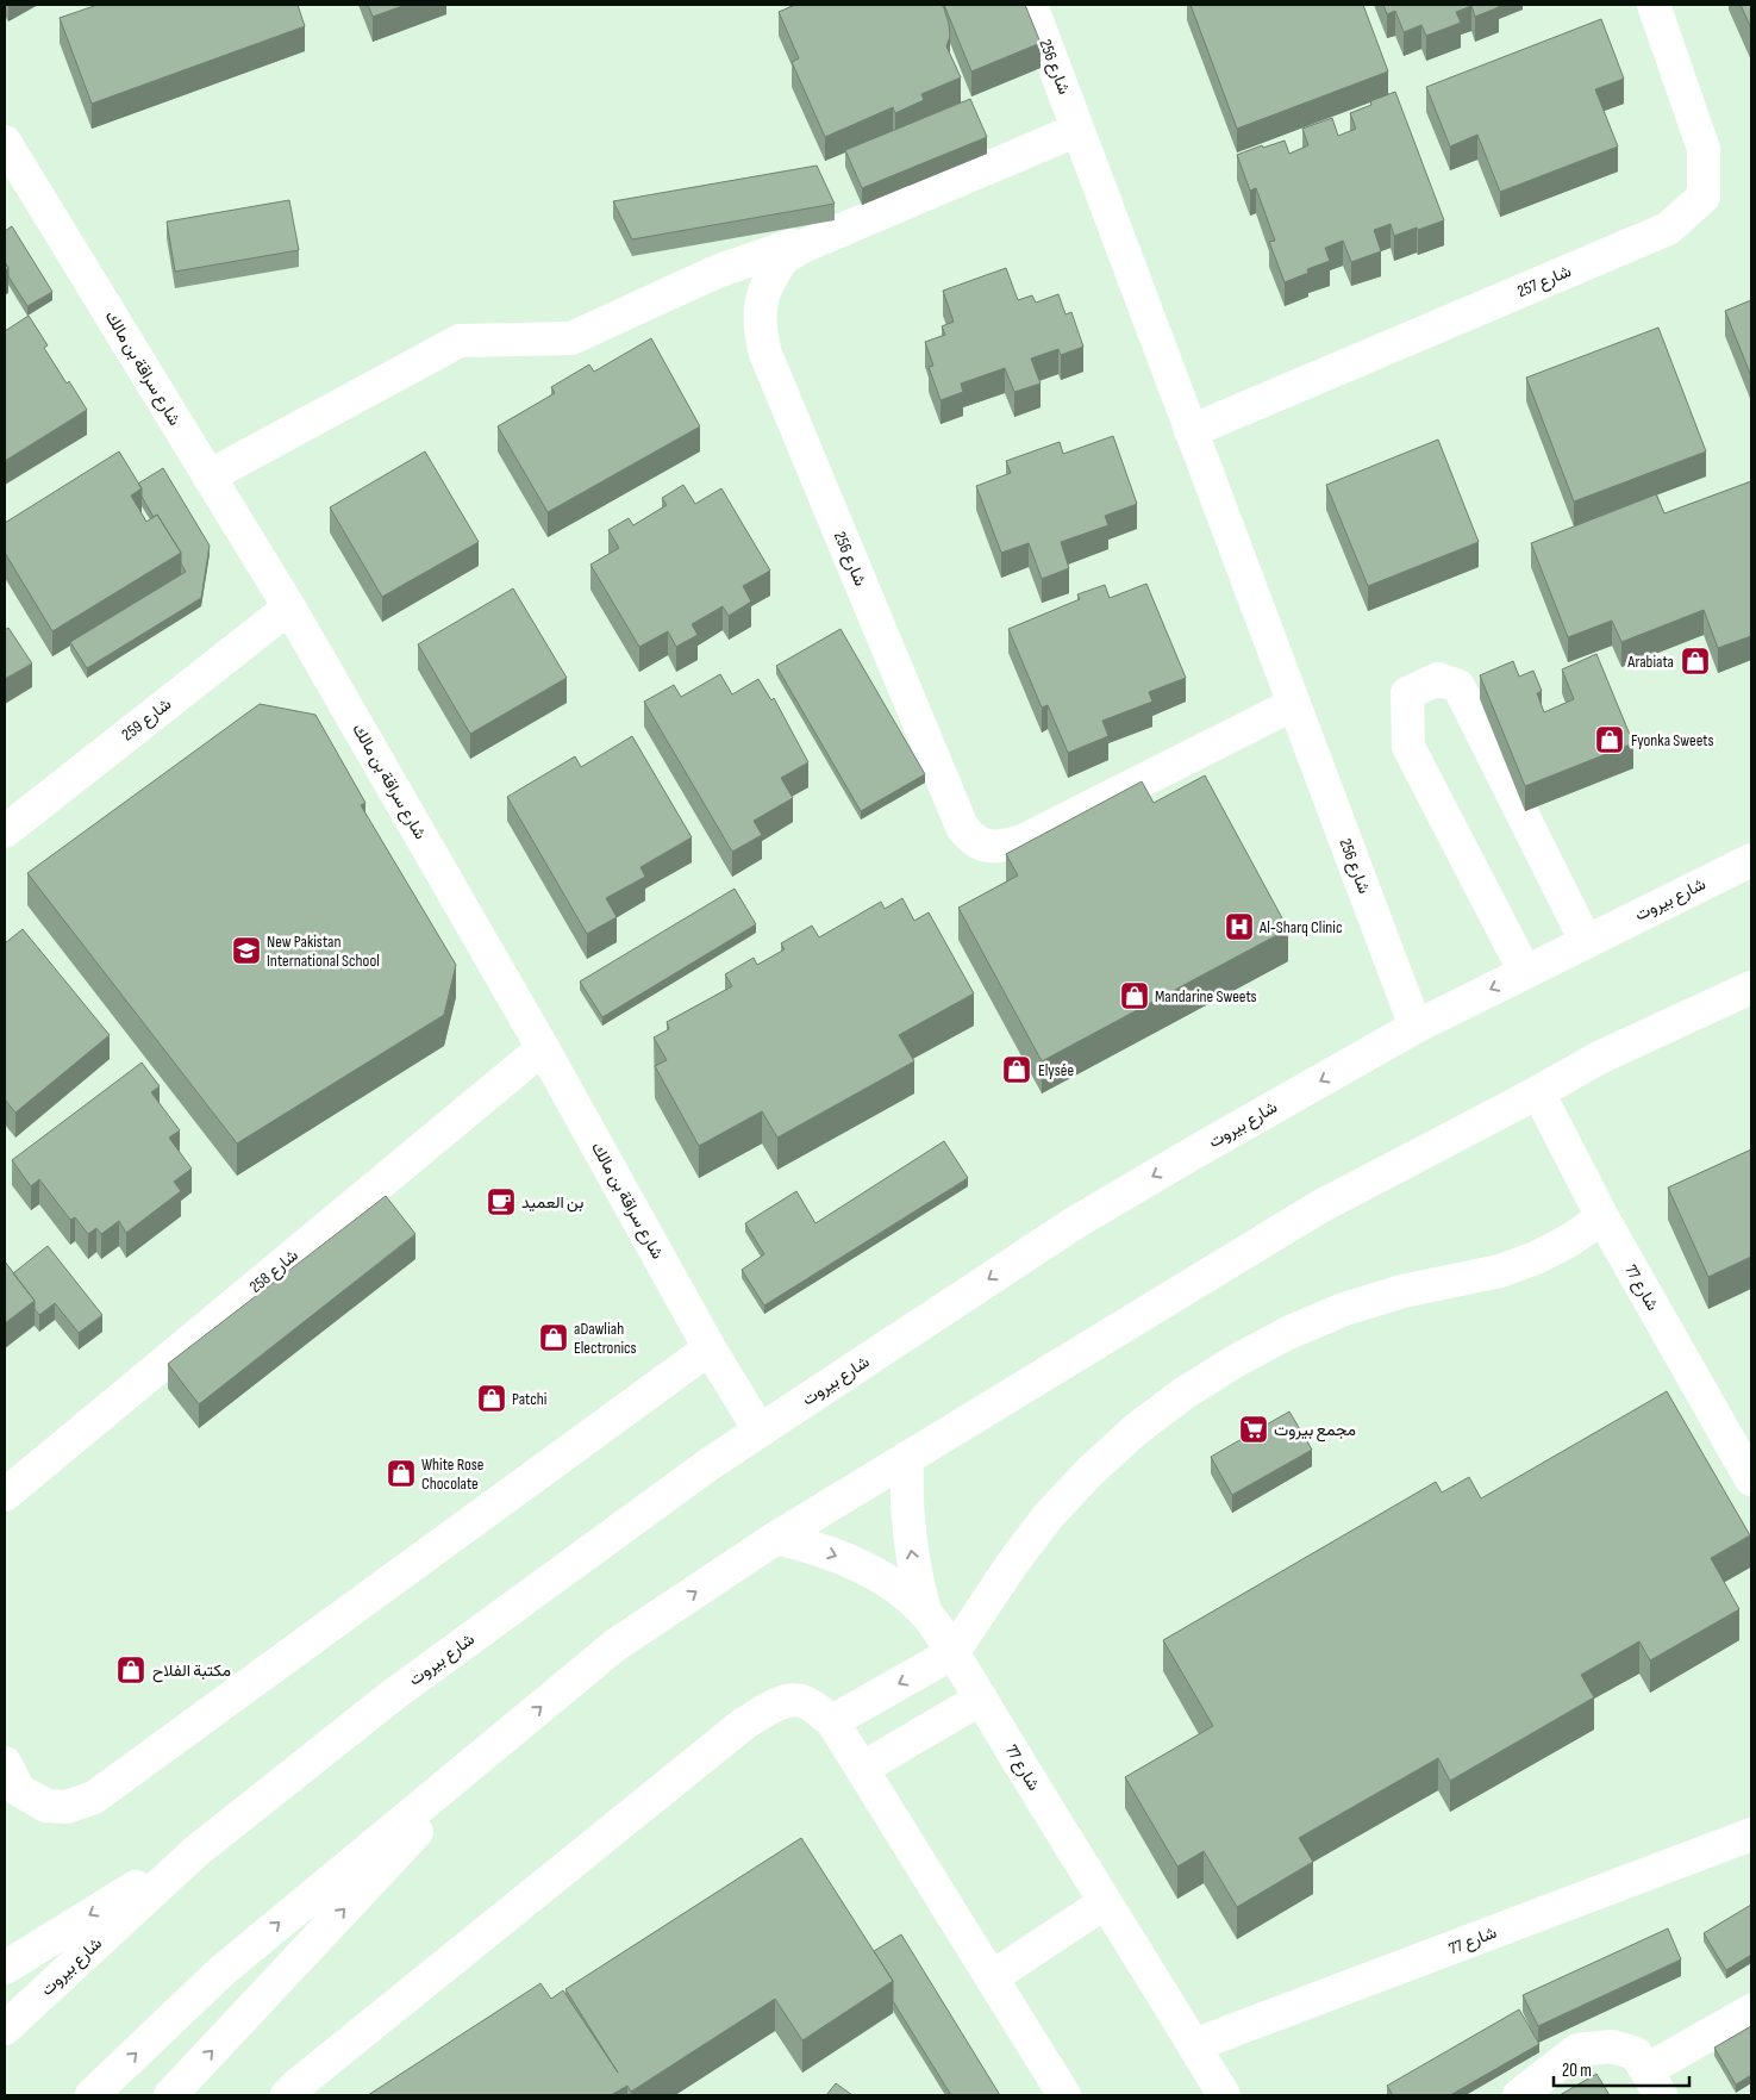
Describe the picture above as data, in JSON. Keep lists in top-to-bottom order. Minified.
{"streets":{"street":["شارع 256","شارع 257","شارع سراقة بن مالك","شارع 259","شارع بيروت","شارع 258","شارع 77"]},"crossings":[["شارع 256","شارع 257"],["شارع 256","شارع بيروت"],["شارع سراقة بن مالك","شارع 259"],["شارع سراقة بن مالك","شارع بيروت"],["شارع سراقة بن مالك","شارع 258"]],"places":{"shop":["Arabiata","Fyonka Sweets","Mandarine Sweets","Elysée","aDawliah Electronics","Patchi","White Rose Chocolate","مكتبة الفلاح"],"hospital":["Al-Sharq Clinic"],"school or university":["New Pakistan International School"],"cafe":["بن العميد"],"supermarket":["مجمع بيروت"]},"scale_bar":"20 m"}
